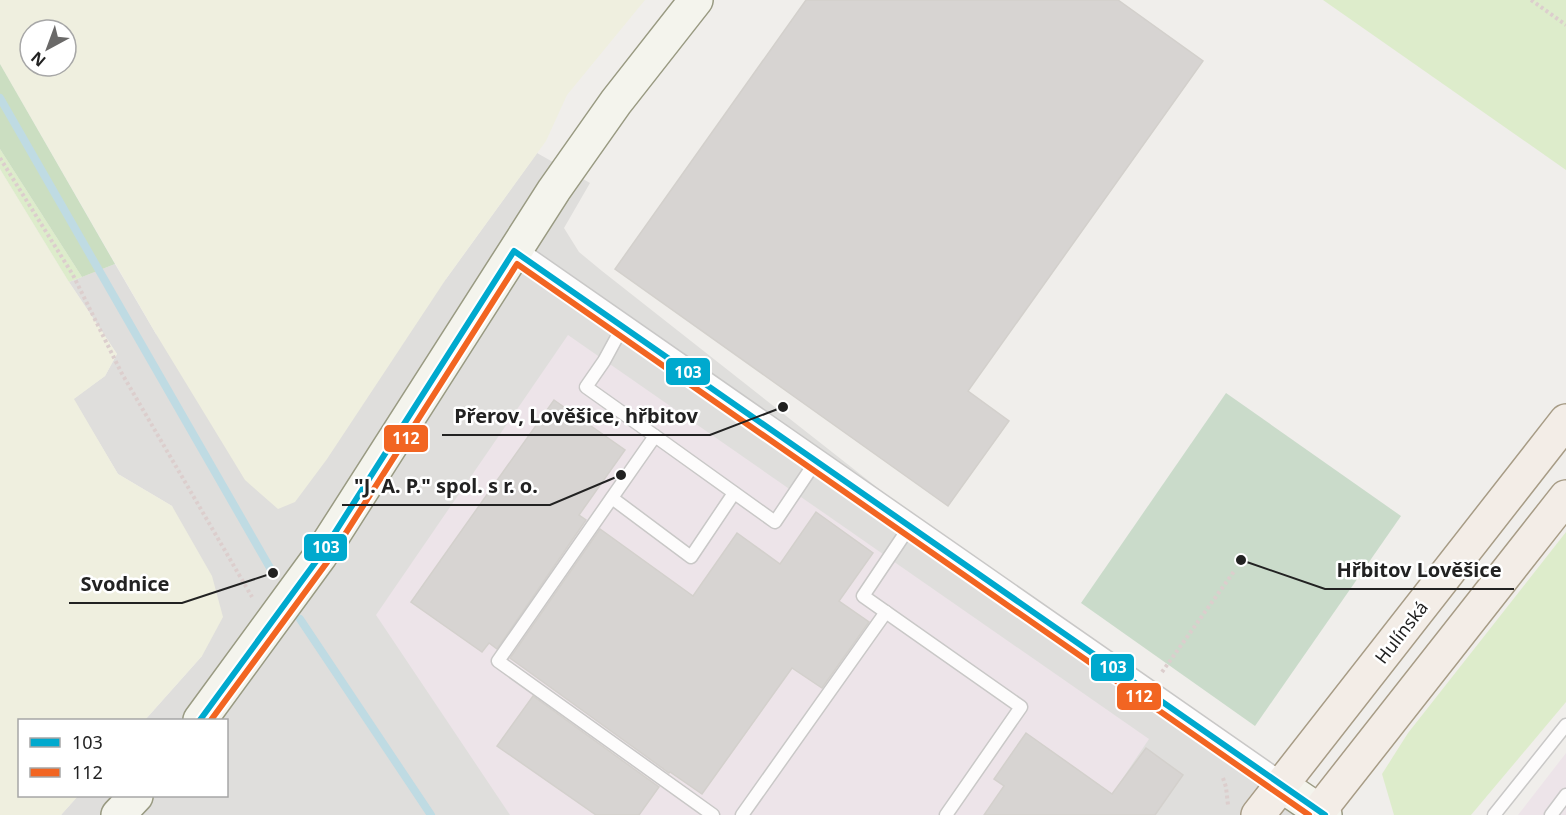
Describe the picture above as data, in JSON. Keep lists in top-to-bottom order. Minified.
{"streets":{"main road":["Hulínská"]},"places":["Přerov, Lověšice, hřbitov","\"J. A. P.\" spol. s r. o.","Hřbitov Lověšice","Svodnice"],"lines":["transit line 103","transit line 112"],"legend":["103","112"],"north":"bottom left"}
